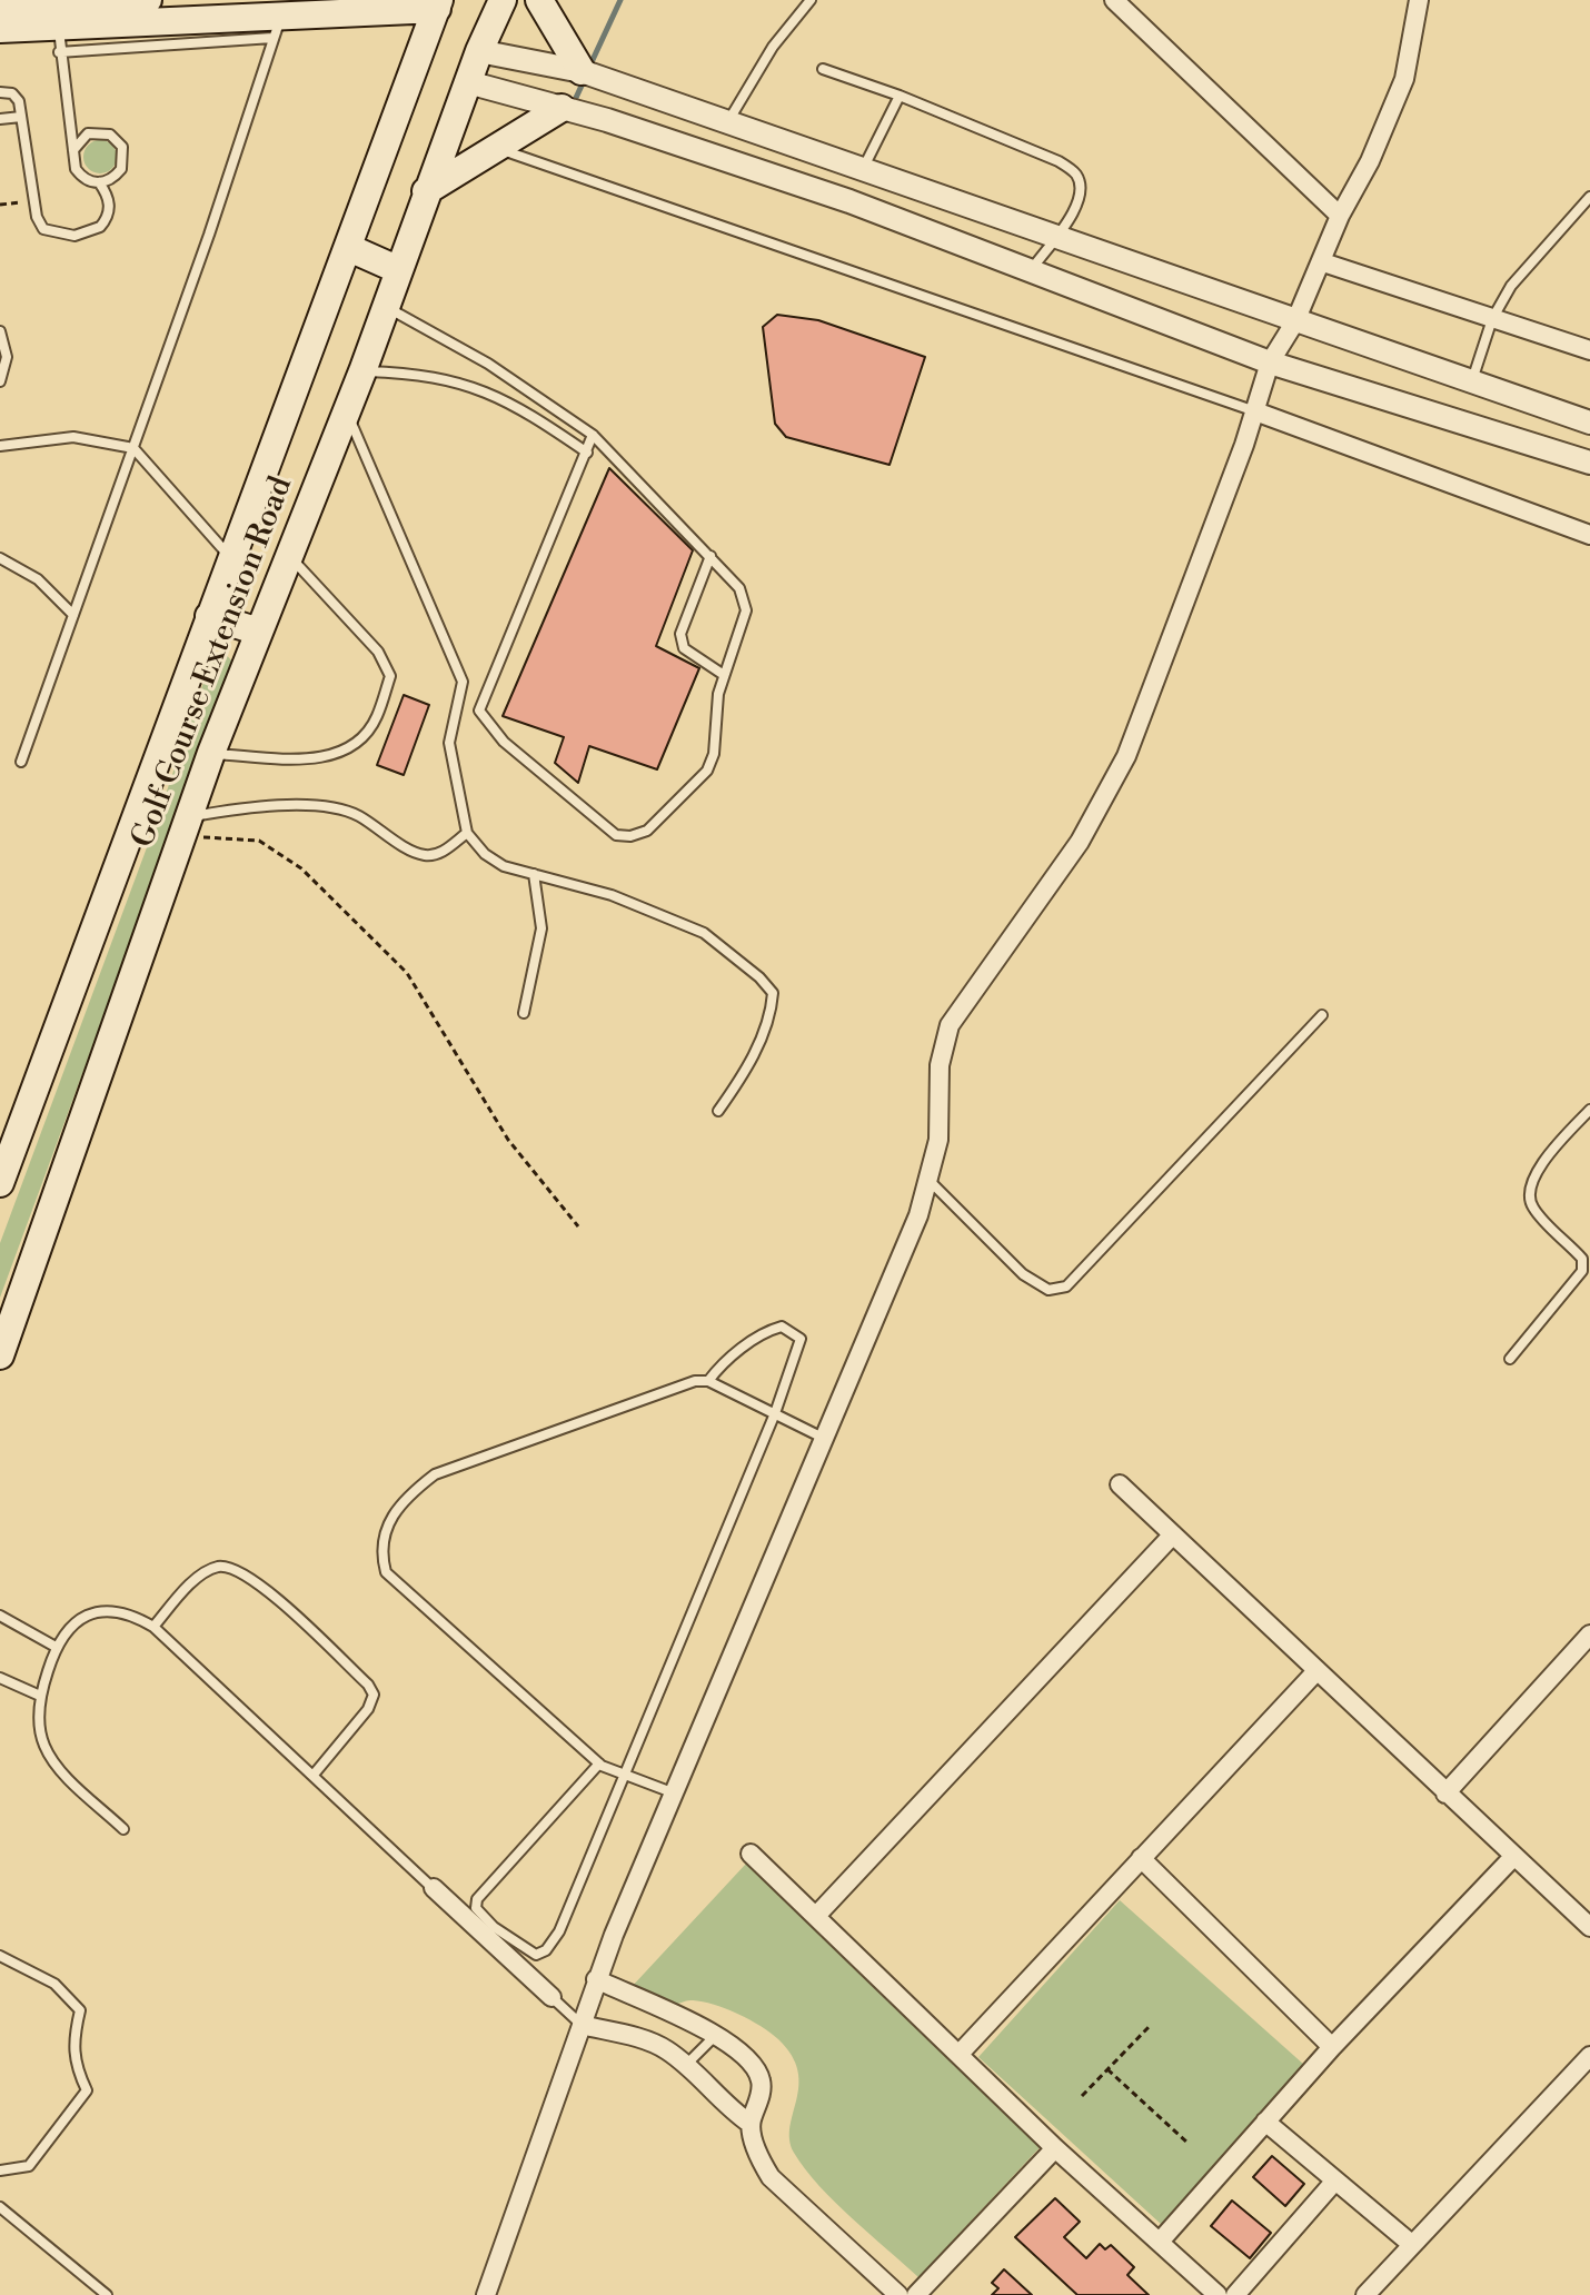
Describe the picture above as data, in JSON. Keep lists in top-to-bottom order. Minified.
{"streets":{"main road":["Golf Course Extension Road"]}}
